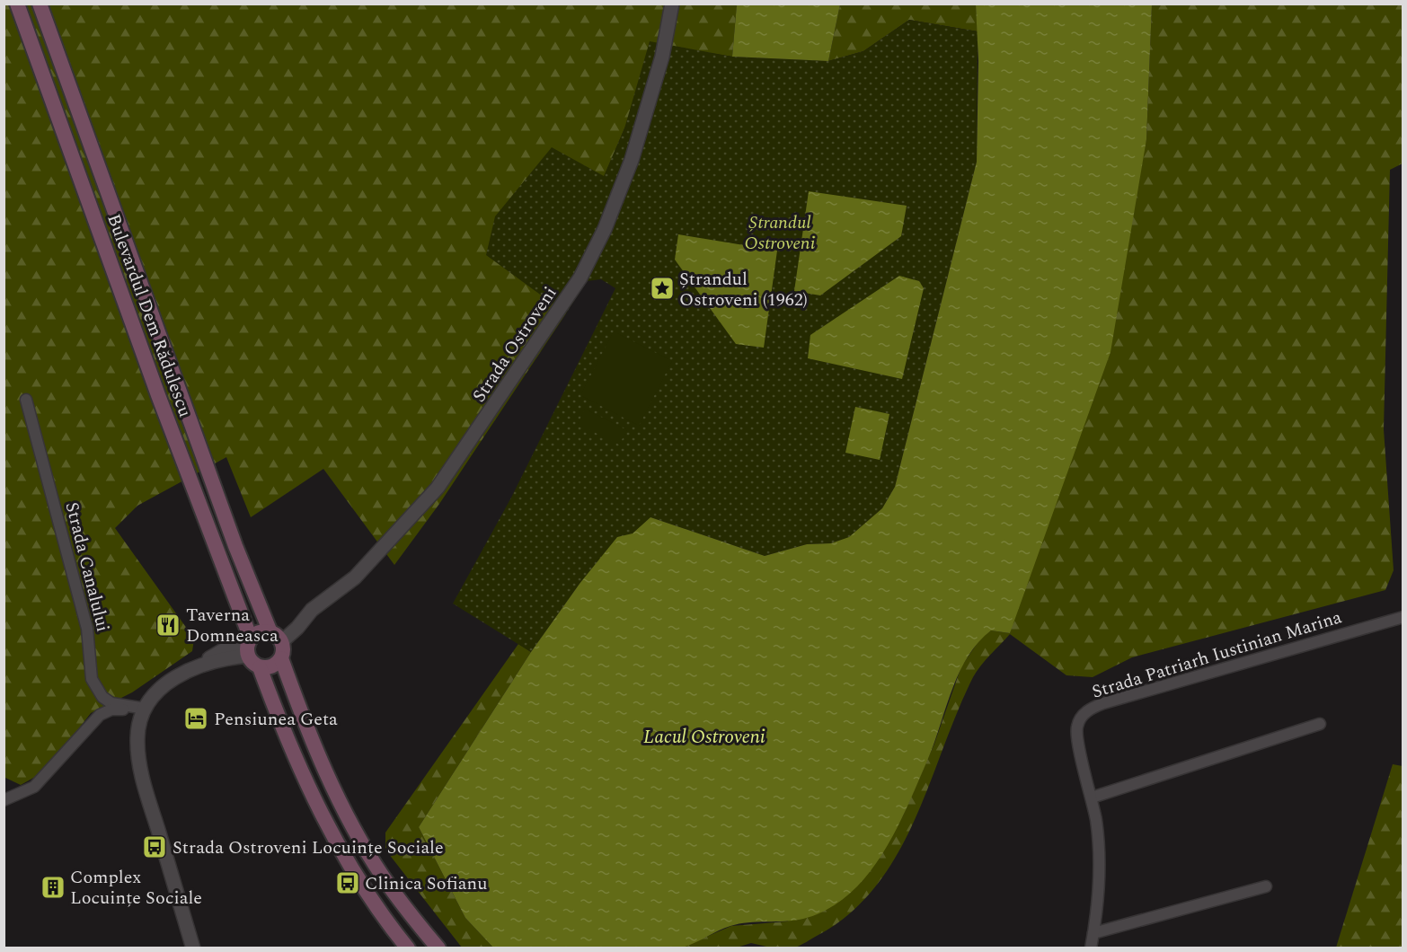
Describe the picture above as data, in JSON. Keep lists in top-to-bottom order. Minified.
{"streets":{"main road":["Bulevardul Dem Rădulescu"],"street":["Strada Ostroveni","Strada Canalului","Strada Patriarh Iustinian Marina"]},"crossings":[["Bulevardul Dem Rădulescu","Strada Ostroveni"]],"water":["Lacul Ostroveni"],"parks":["Ștrandul Ostroveni"],"places":{"place":["Ștrandul Ostroveni (1962)"],"restaurant":["Taverna Domneasca"],"hotel":["Pensiunea Geta"],"bus stop":["Strada Ostroveni Locuințe Sociale","Clinica Sofianu"],"building":["Complex Locuințe Sociale"]}}
